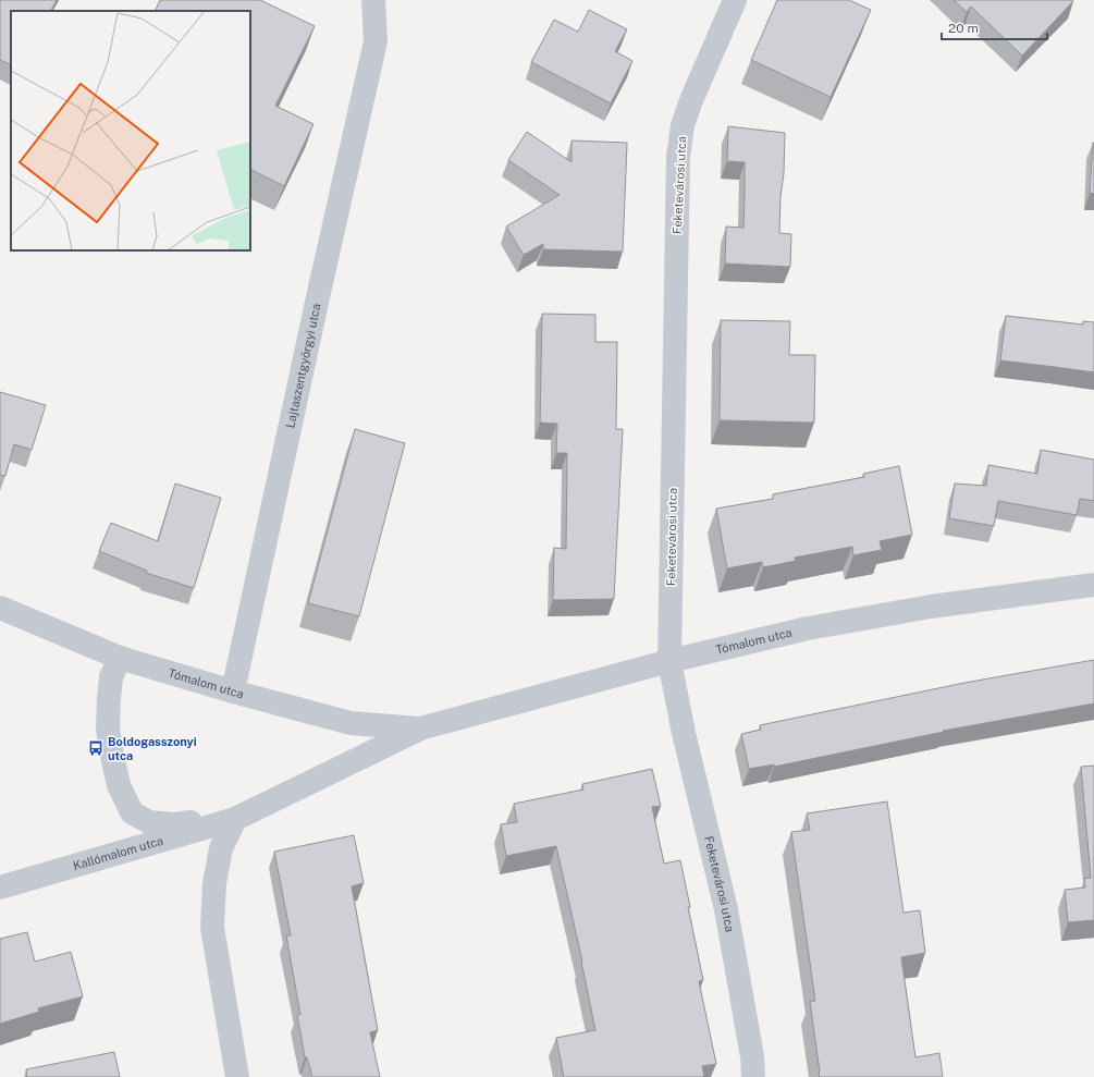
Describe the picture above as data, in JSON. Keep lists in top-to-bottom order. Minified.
{"streets":{"street":["Feketevárosi utca","Lajtaszentgyörgyi utca","Tómalom utca","Kallómalom utca"]},"crossings":[["Feketevárosi utca","Tómalom utca"],["Lajtaszentgyörgyi utca","Tómalom utca"],["Tómalom utca","Kallómalom utca"]],"places":{"bus stop":["Boldogasszonyi utca"]},"scale_bar":"20 m"}
